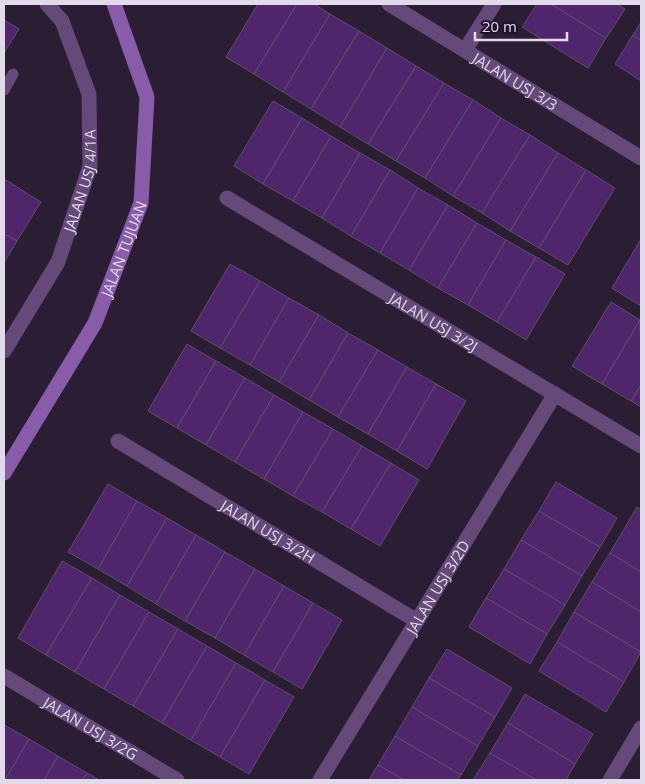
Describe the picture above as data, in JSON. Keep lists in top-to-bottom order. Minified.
{"streets":{"street":["JALAN USJ 3/3","JALAN USJ 4/1A","JALAN TUJUAN","JALAN USJ 3/2J","JALAN USJ 3/2H","JALAN USJ 3/2D","JALAN USJ 3/2G"]},"crossings":[["JALAN USJ 3/2J","JALAN USJ 3/2D"],["JALAN USJ 3/2H","JALAN USJ 3/2D"]],"scale_bar":"20 m"}
